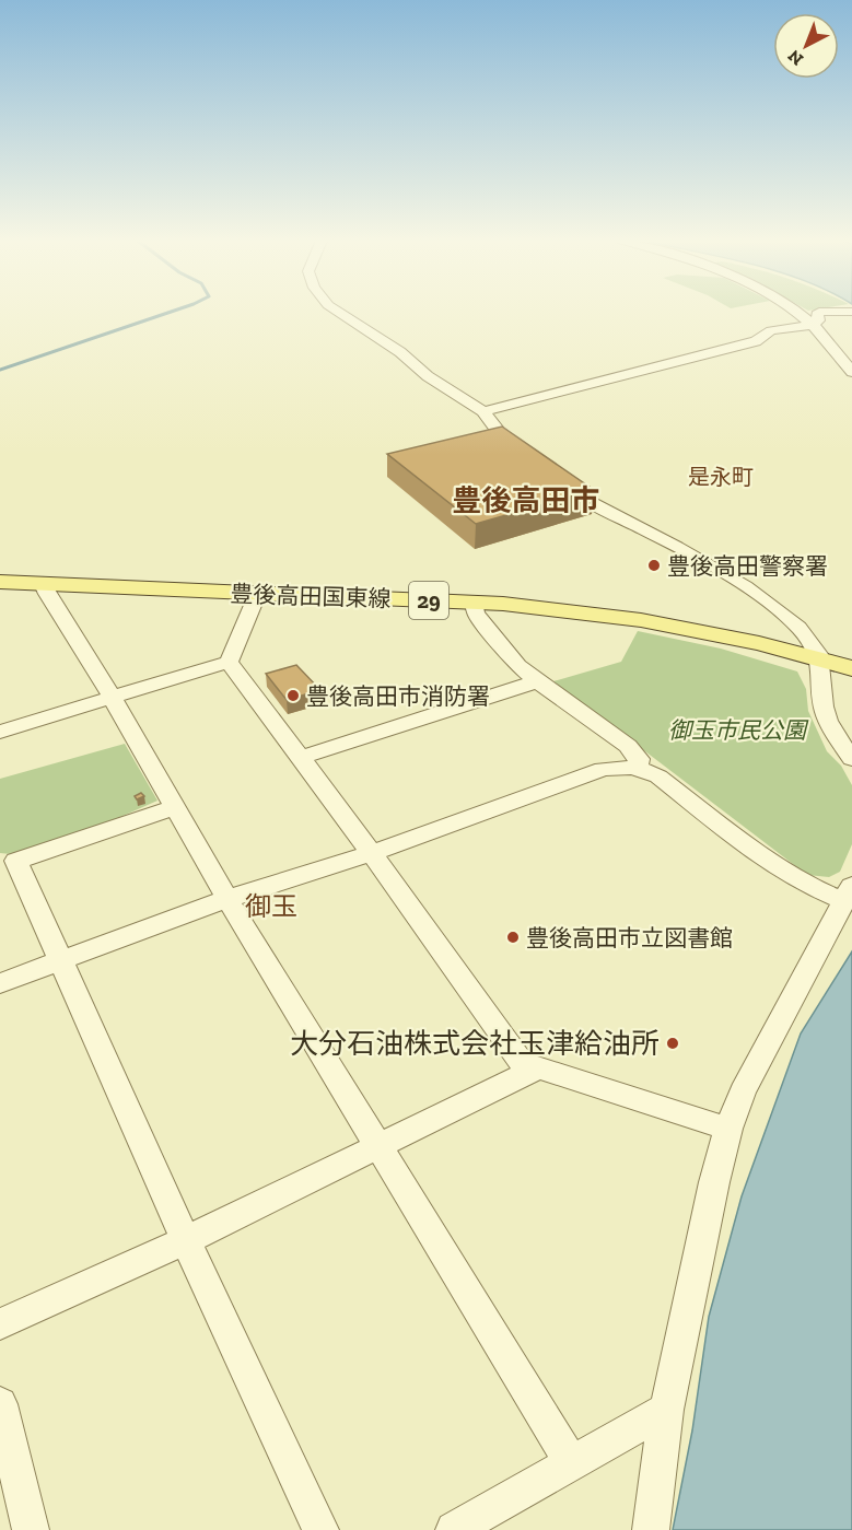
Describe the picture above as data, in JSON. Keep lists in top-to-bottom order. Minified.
{"streets":{"main road":["豊後高田国東線","29"]},"districts":["是永町","豊後高田市","御玉"],"parks":["御玉市民公園"],"places":["豊後高田警察署","豊後高田市消防署","豊後高田市立図書館","大分石油株式会社玉津給油所"],"north":"bottom left"}
